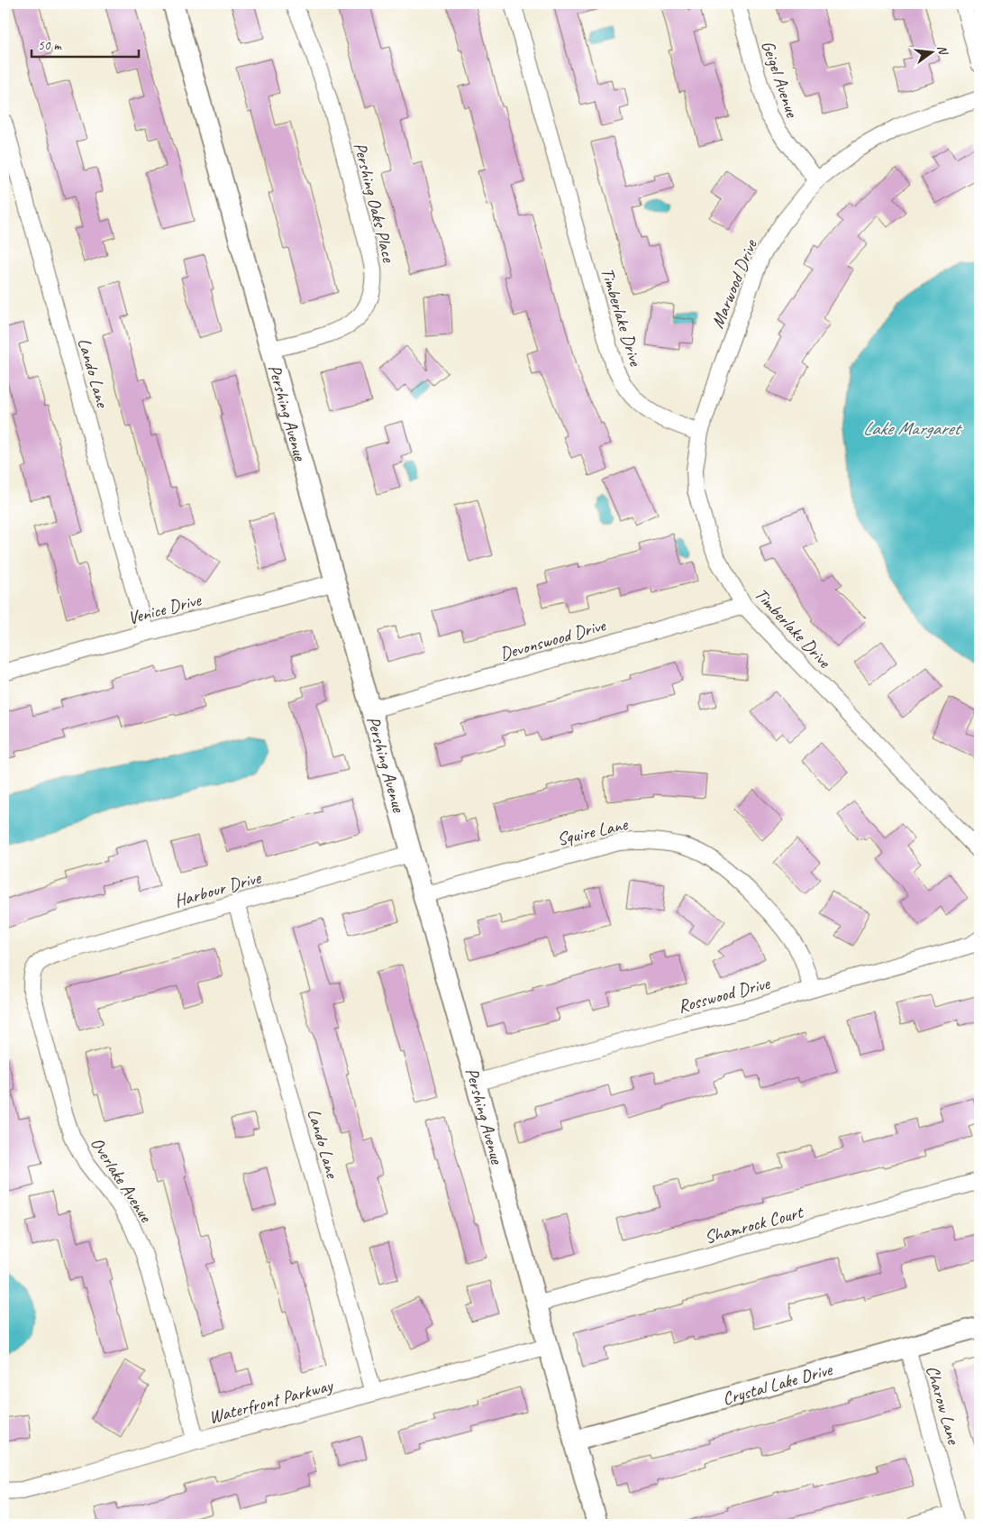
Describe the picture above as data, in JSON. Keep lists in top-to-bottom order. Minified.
{"streets":{"street":["Geigel Avenue","Pershing Oaks Place","Marwood Drive","Timberlake Drive","Lando Lane","Pershing Avenue","Venice Drive","Devonswood Drive","Squire Lane","Harbour Drive","Rosswood Drive","Overlake Avenue","Shamrock Court","Crystal Lake Drive","Waterfront Parkway","Charow Lane"]},"crossings":[["Geigel Avenue","Marwood Drive"],["Pershing Oaks Place","Pershing Avenue"],["Marwood Drive","Timberlake Drive"],["Timberlake Drive","Devonswood Drive"],["Lando Lane","Venice Drive"],["Lando Lane","Harbour Drive"],["Lando Lane","Waterfront Parkway"],["Pershing Avenue","Venice Drive"],["Pershing Avenue","Devonswood Drive"],["Pershing Avenue","Squire Lane"],["Pershing Avenue","Harbour Drive"],["Pershing Avenue","Rosswood Drive"],["Pershing Avenue","Shamrock Court"],["Pershing Avenue","Crystal Lake Drive"],["Pershing Avenue","Waterfront Parkway"],["Squire Lane","Rosswood Drive"],["Harbour Drive","Overlake Avenue"],["Overlake Avenue","Waterfront Parkway"],["Crystal Lake Drive","Charow Lane"]],"water":["Lake Margaret"],"scale_bar":"50 m","north":"right"}
